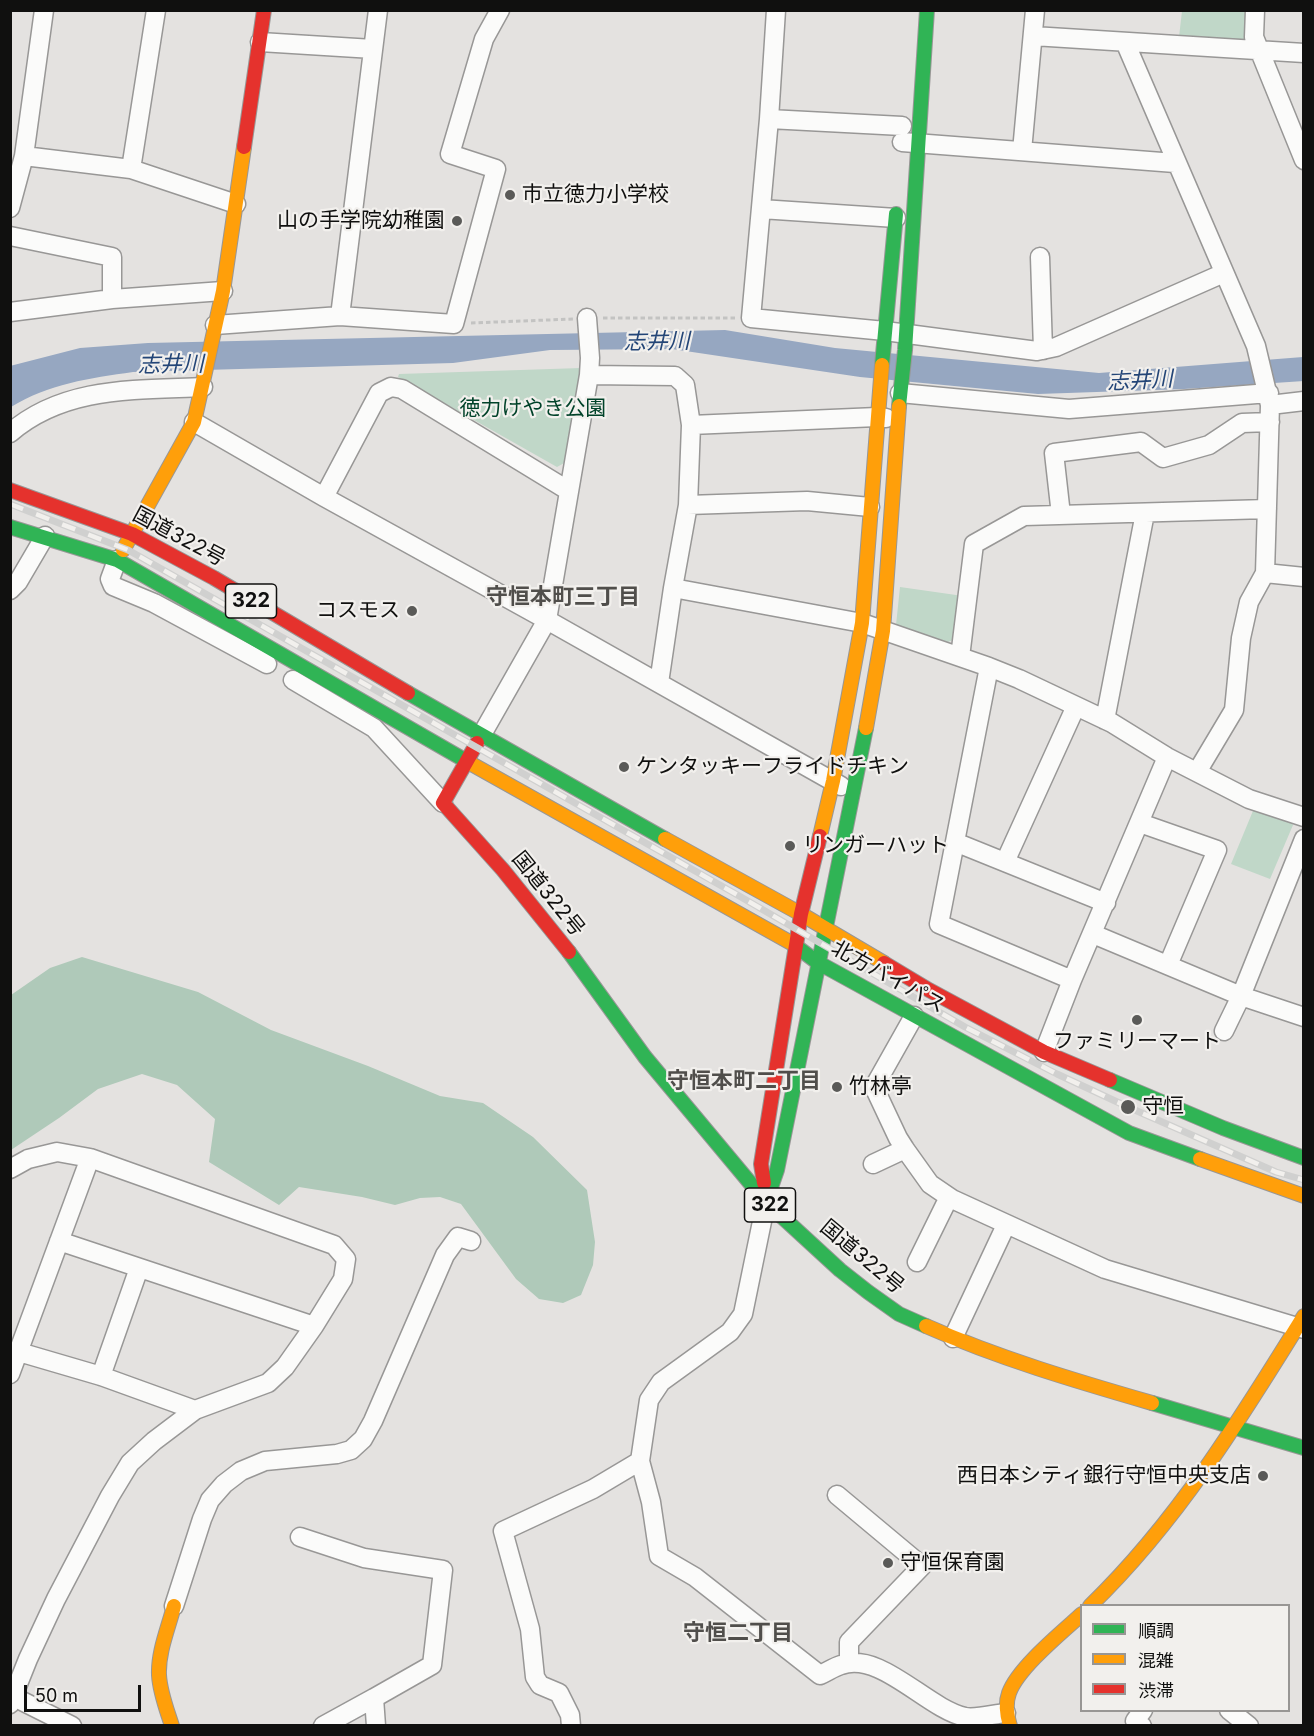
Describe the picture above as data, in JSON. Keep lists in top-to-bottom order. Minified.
{"streets":{"main road":["国道322号","322","北方バイパス"]},"crossings":[["国道322号","北方バイパス"],["322","北方バイパス"]],"districts":["守恒本町三丁目","守恒本町二丁目","守恒二丁目"],"water":["志井川"],"parks":["徳力けやき公園"],"places":["市立徳力小学校","山の手学院幼稚園","コスモス","ケンタッキーフライドチキン","リンガーハット","ファミリーマート","竹林亭","守恒","西日本シティ銀行守恒中央支店","守恒保育園"],"legend":["順調","混雑","渋滞"],"scale_bar":"50 m"}
